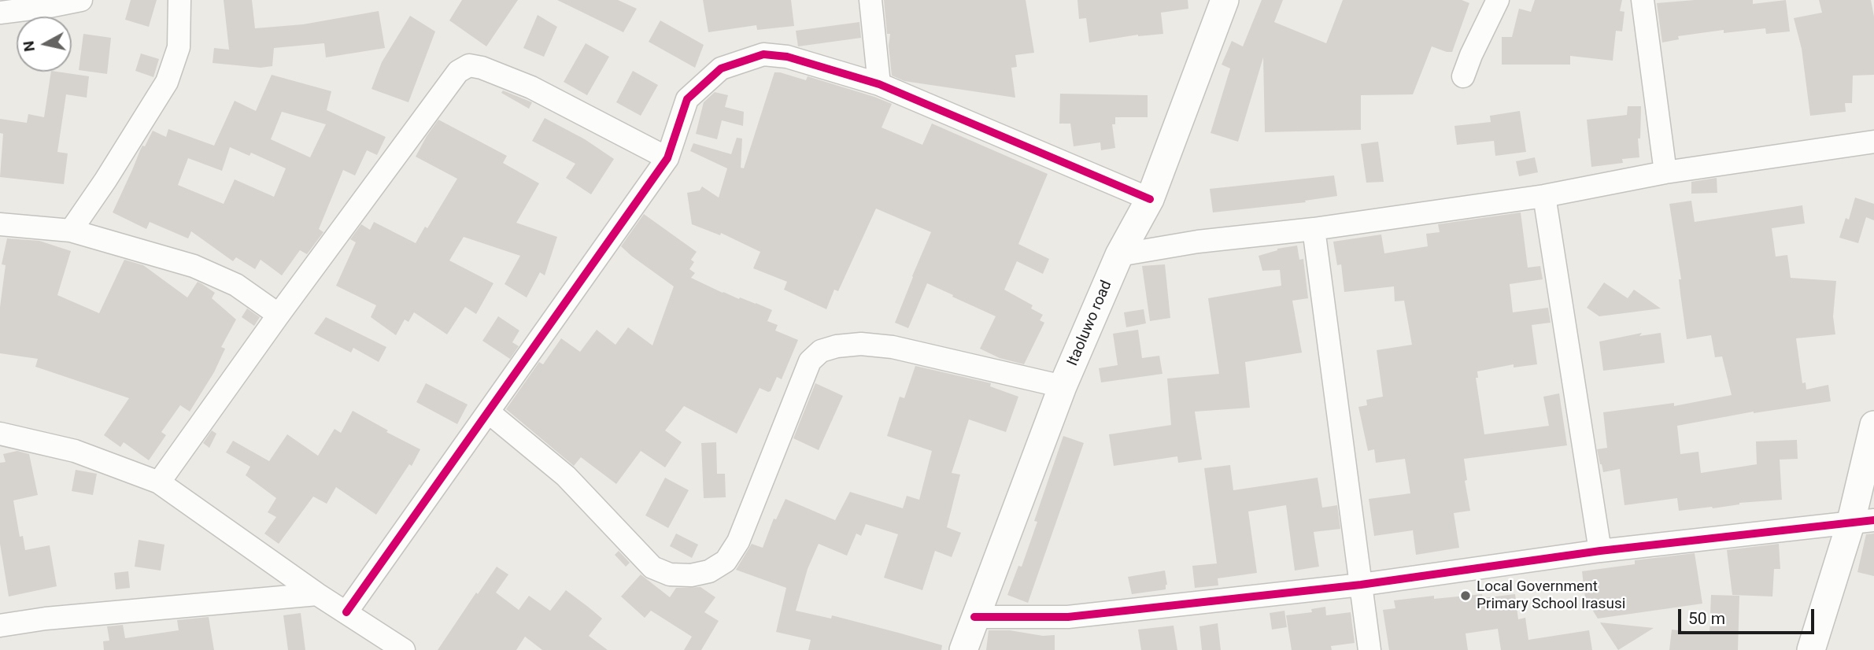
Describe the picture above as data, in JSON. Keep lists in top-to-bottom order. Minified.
{"streets":{"street":["Itaoluwo road"]},"places":["Local Government Primary School Irasusi"],"scale_bar":"50 m","north":"left"}
